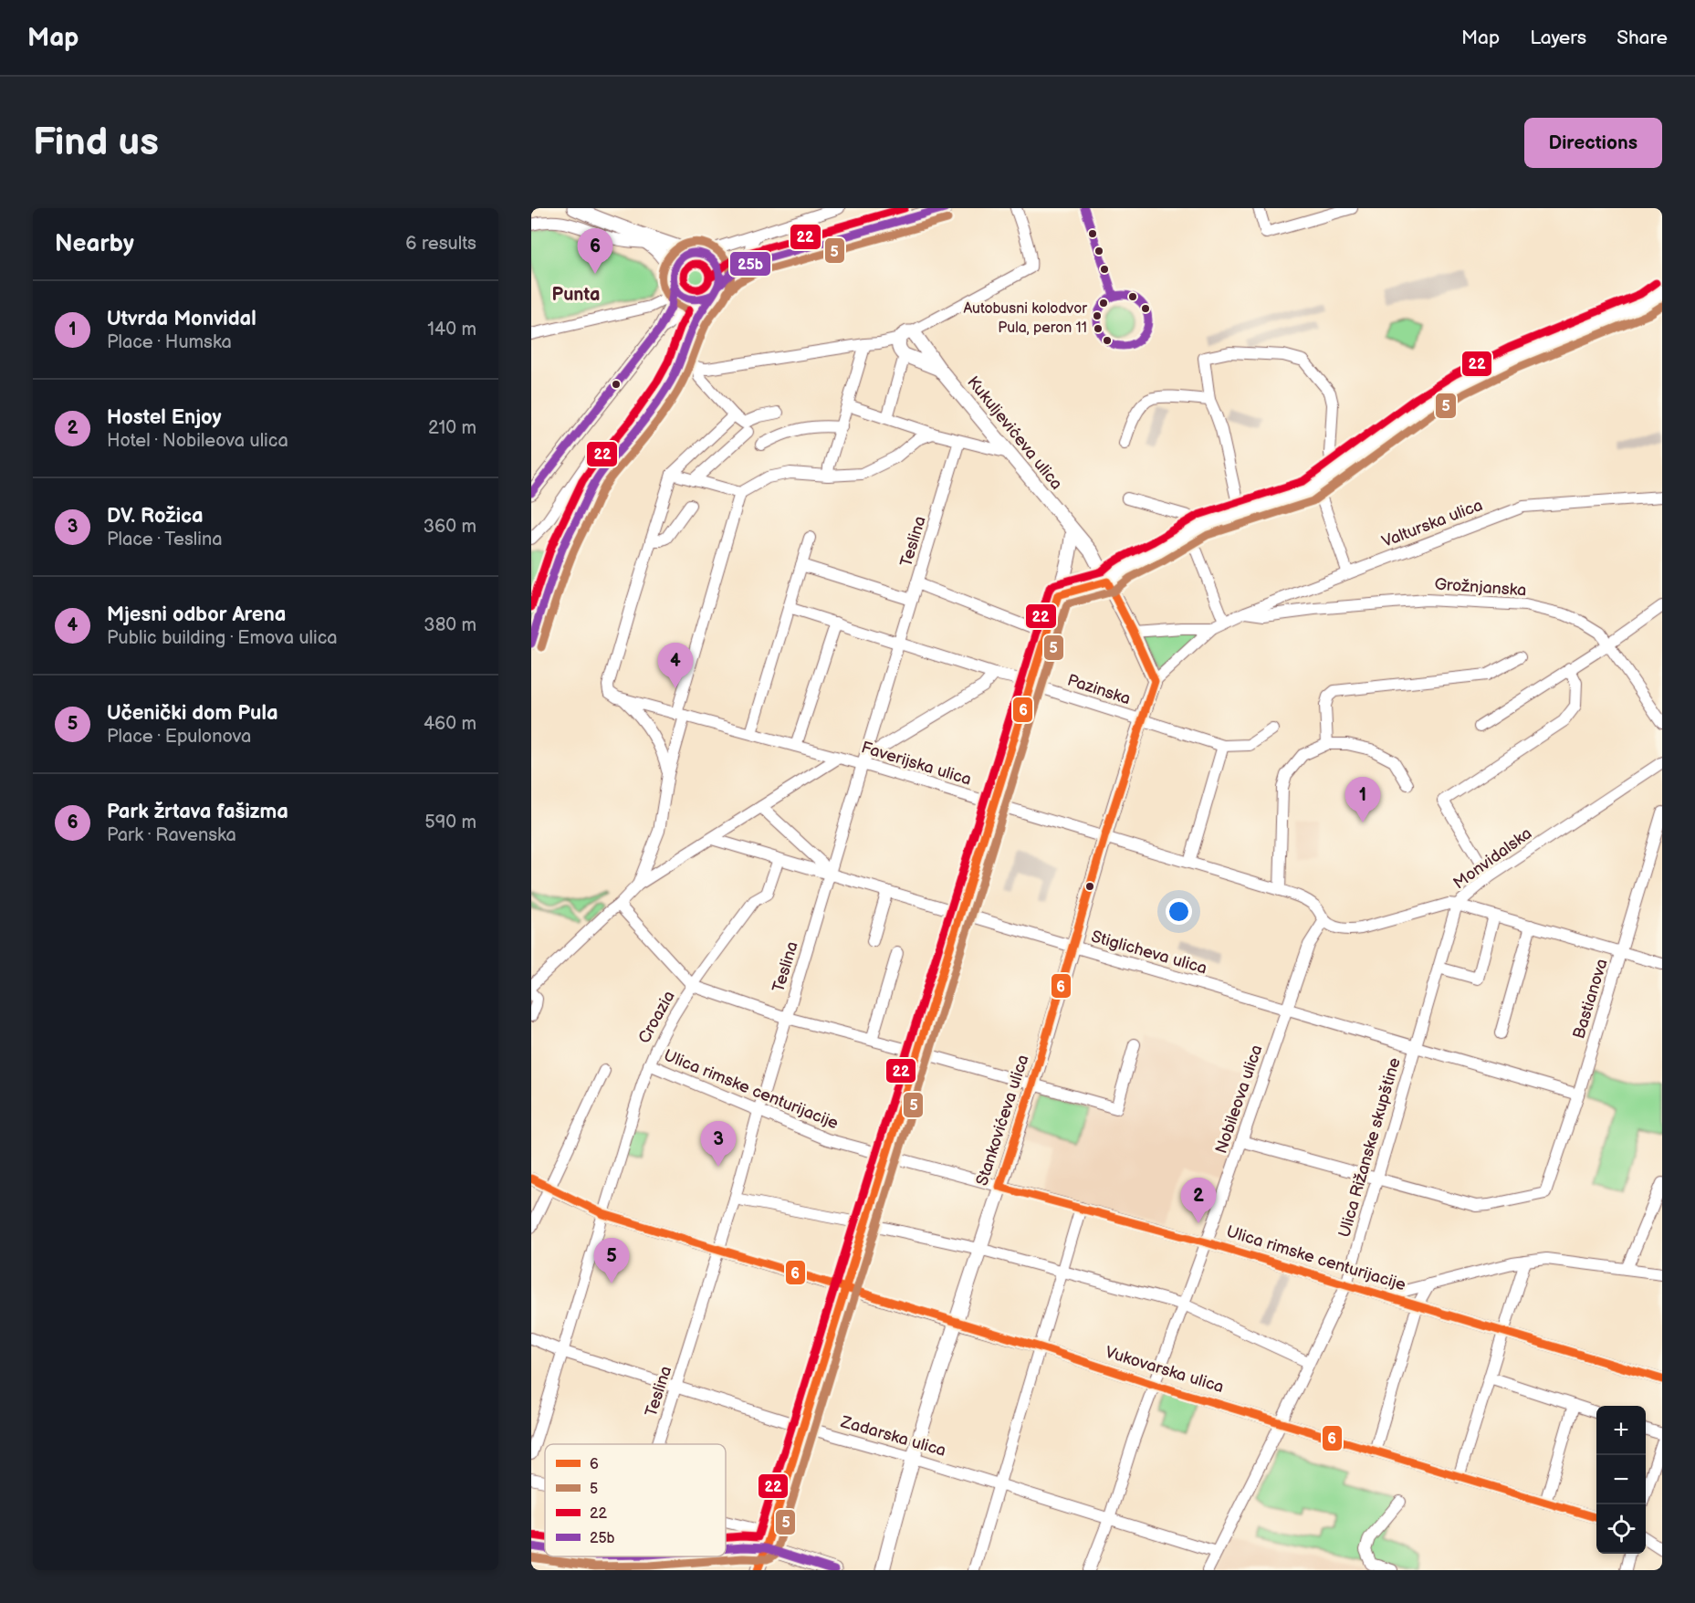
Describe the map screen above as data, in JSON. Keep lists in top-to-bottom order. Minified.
{"streets":{"main road":["Kukuljevićeva ulica","Stankovićeva ulica"],"street":["Valturska ulica","Teslina","Grožnjanska","Pazinska","Faverijska ulica","Monvidalska","Stiglicheva ulica","Bastianova","Croazia","Ulica rimske centurijacije","Nobileova ulica","Ulica Rižanske skupštine","Vukovarska ulica","Zadarska ulica"]},"crossings":[["Valturska ulica","Grožnjanska"],["Teslina","Pazinska"],["Teslina","Faverijska ulica"],["Teslina","Stiglicheva ulica"],["Teslina","Ulica rimske centurijacije"],["Teslina","Vukovarska ulica"],["Teslina","Zadarska ulica"],["Pazinska","Stankovićeva ulica"],["Faverijska ulica","Monvidalska"],["Faverijska ulica","Nobileova ulica"],["Faverijska ulica","Stankovićeva ulica"],["Monvidalska","Nobileova ulica"],["Monvidalska","Ulica Rižanske skupštine"],["Stiglicheva ulica","Bastianova"],["Stiglicheva ulica","Croazia"],["Stiglicheva ulica","Nobileova ulica"],["Stiglicheva ulica","Stankovićeva ulica"],["Stiglicheva ulica","Ulica Rižanske skupštine"],["Bastianova","Ulica Rižanske skupštine"],["Croazia","Ulica rimske centurijacije"],["Croazia","Vukovarska ulica"],["Croazia","Zadarska ulica"],["Ulica rimske centurijacije","Nobileova ulica"],["Ulica rimske centurijacije","Stankovićeva ulica"],["Ulica rimske centurijacije","Ulica Rižanske skupštine"],["Nobileova ulica","Vukovarska ulica"],["Nobileova ulica","Zadarska ulica"],["Stankovićeva ulica","Vukovarska ulica"],["Stankovićeva ulica","Zadarska ulica"],["Ulica Rižanske skupštine","Vukovarska ulica"],["Ulica Rižanske skupštine","Zadarska ulica"]],"districts":["Punta"],"places":["Autobusni kolodvor Pula, peron 11"],"lines":["transit line 22","transit line 25b","transit line 5","transit line 6"],"legend":["6","5","22","25b"],"page":{"header":"Map","nav":["Map","Layers","Share"],"buttons":"Directions","title":"Find us","heading":["Nearby","6 results"],"pins":["6","4","1","3","2","5"],"list":[{"mark":"1","name":"Utvrda Monvidal","note":"Place · Humska","value":"140 m"},{"mark":"2","name":"Hostel Enjoy","note":"Hotel · Nobileova ulica","value":"210 m"},{"mark":"3","name":"DV. Rožica","note":"Place · Teslina","value":"360 m"},{"mark":"4","name":"Mjesni odbor Arena","note":"Public building · Emova ulica","value":"380 m"},{"mark":"5","name":"Učenički dom Pula","note":"Place · Epulonova","value":"460 m"},{"mark":"6","name":"Park žrtava fašizma","note":"Park · Ravenska","value":"590 m"}],"map_buttons":["+","−"]}}
